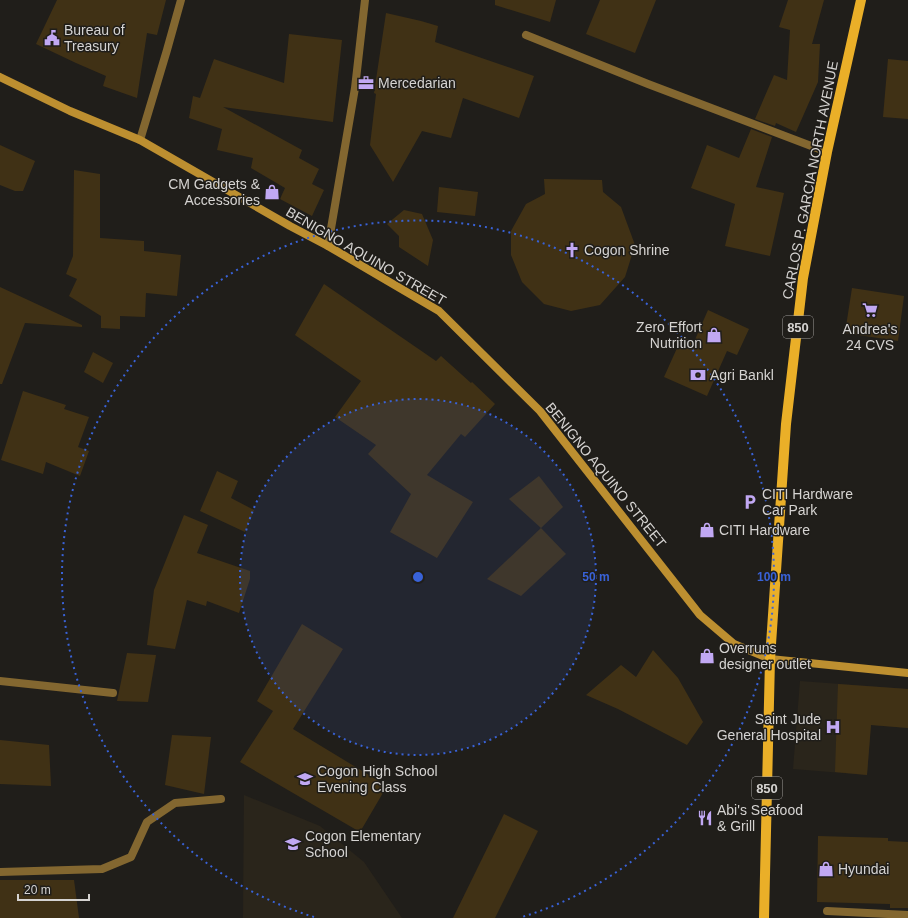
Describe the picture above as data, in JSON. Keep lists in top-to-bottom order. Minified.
{"streets":{"main road":["CARLOS P. GARCIA NORTH AVENUE","BENIGNO AQUINO STREET","850"]},"crossings":[["CARLOS P. GARCIA NORTH AVENUE","BENIGNO AQUINO STREET"]],"places":{"public building":["Bureau of Treasury"],"office":["Mercedarian"],"shop":["CM Gadgets & Accessories","Zero Effort Nutrition","CITI Hardware","Overruns designer outlet","Hyundai"],"church":["Cogon Shrine"],"supermarket":["Andrea's 24 CVS"],"bank":["Agri Bankl"],"parking":["CITI Hardware Car Park"],"hospital":["Saint Jude General Hospital"],"school or university":["Cogon High School Evening Class","Cogon Elementary School"],"restaurant":["Abi's Seafood & Grill"]},"scale_bar":"20 m","rings":["50 m","100 m"]}
